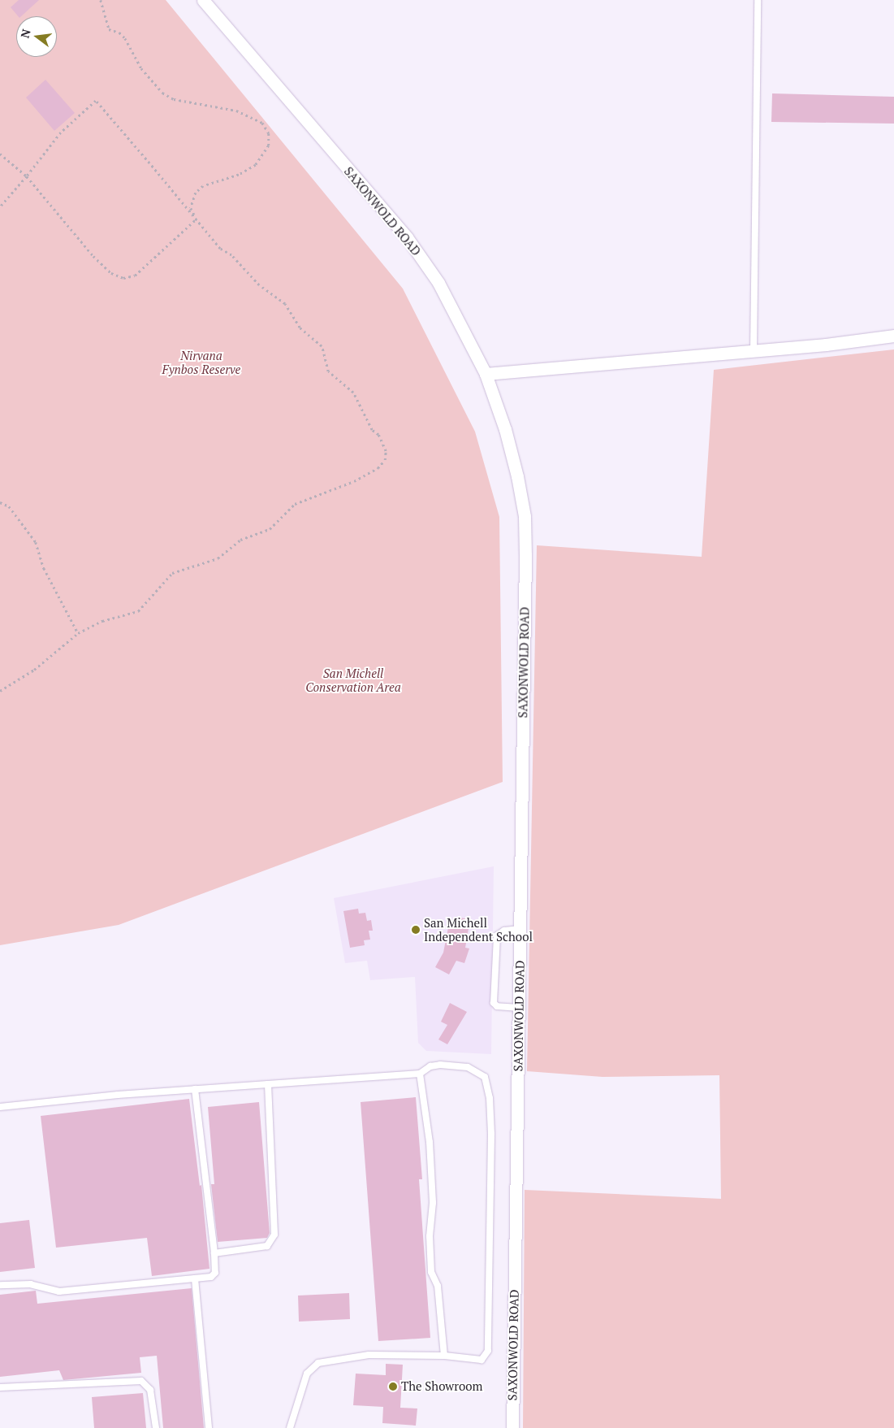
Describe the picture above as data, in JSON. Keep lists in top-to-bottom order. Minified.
{"streets":{"street":["SAXONWOLD ROAD"]},"parks":["Nirvana Fynbos Reserve","San Michell Conservation Area"],"places":["San Michell Independent School","The Showroom"],"north":"left"}
